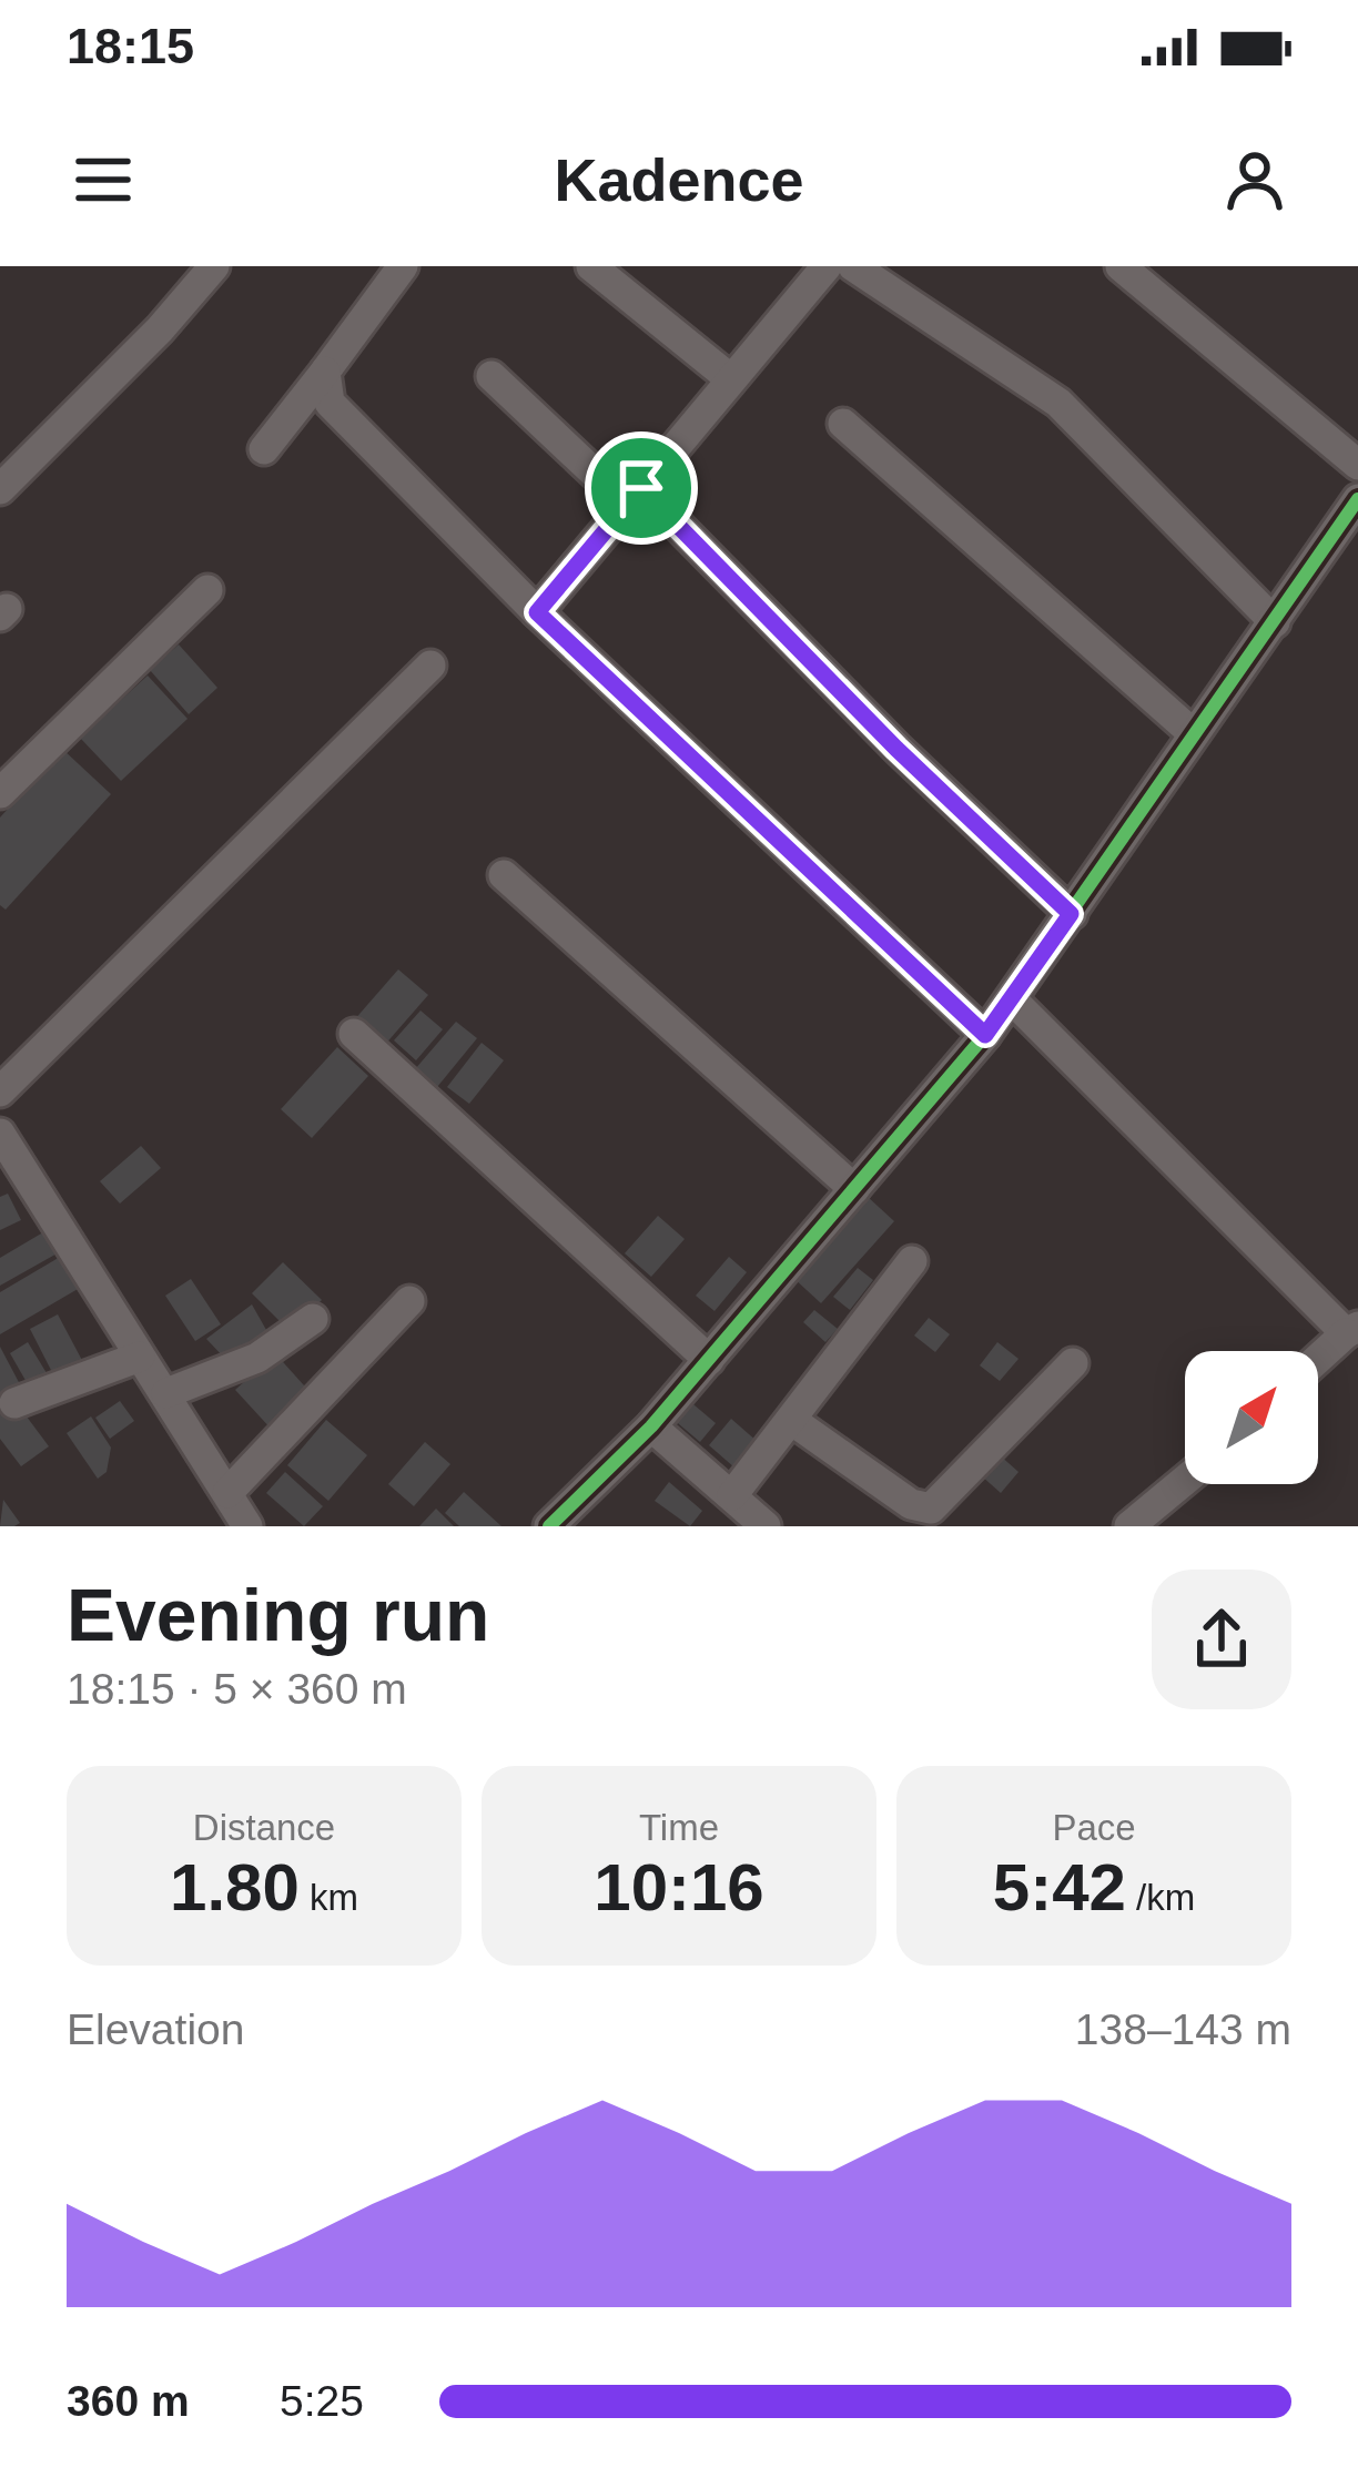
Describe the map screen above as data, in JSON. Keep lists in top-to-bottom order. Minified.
{"north":"top right","page":{"status":"18:15","header":"Kadence","heading":["Evening run","18:15 · 5 × 360 m"],"stats":[["Distance","1.80 km"],["Time","10:16"],["Pace","5:42 /km"]],"chart":["Elevation","138–143 m"],"list":[{"name":"360 m","note":"5:25"}]}}
